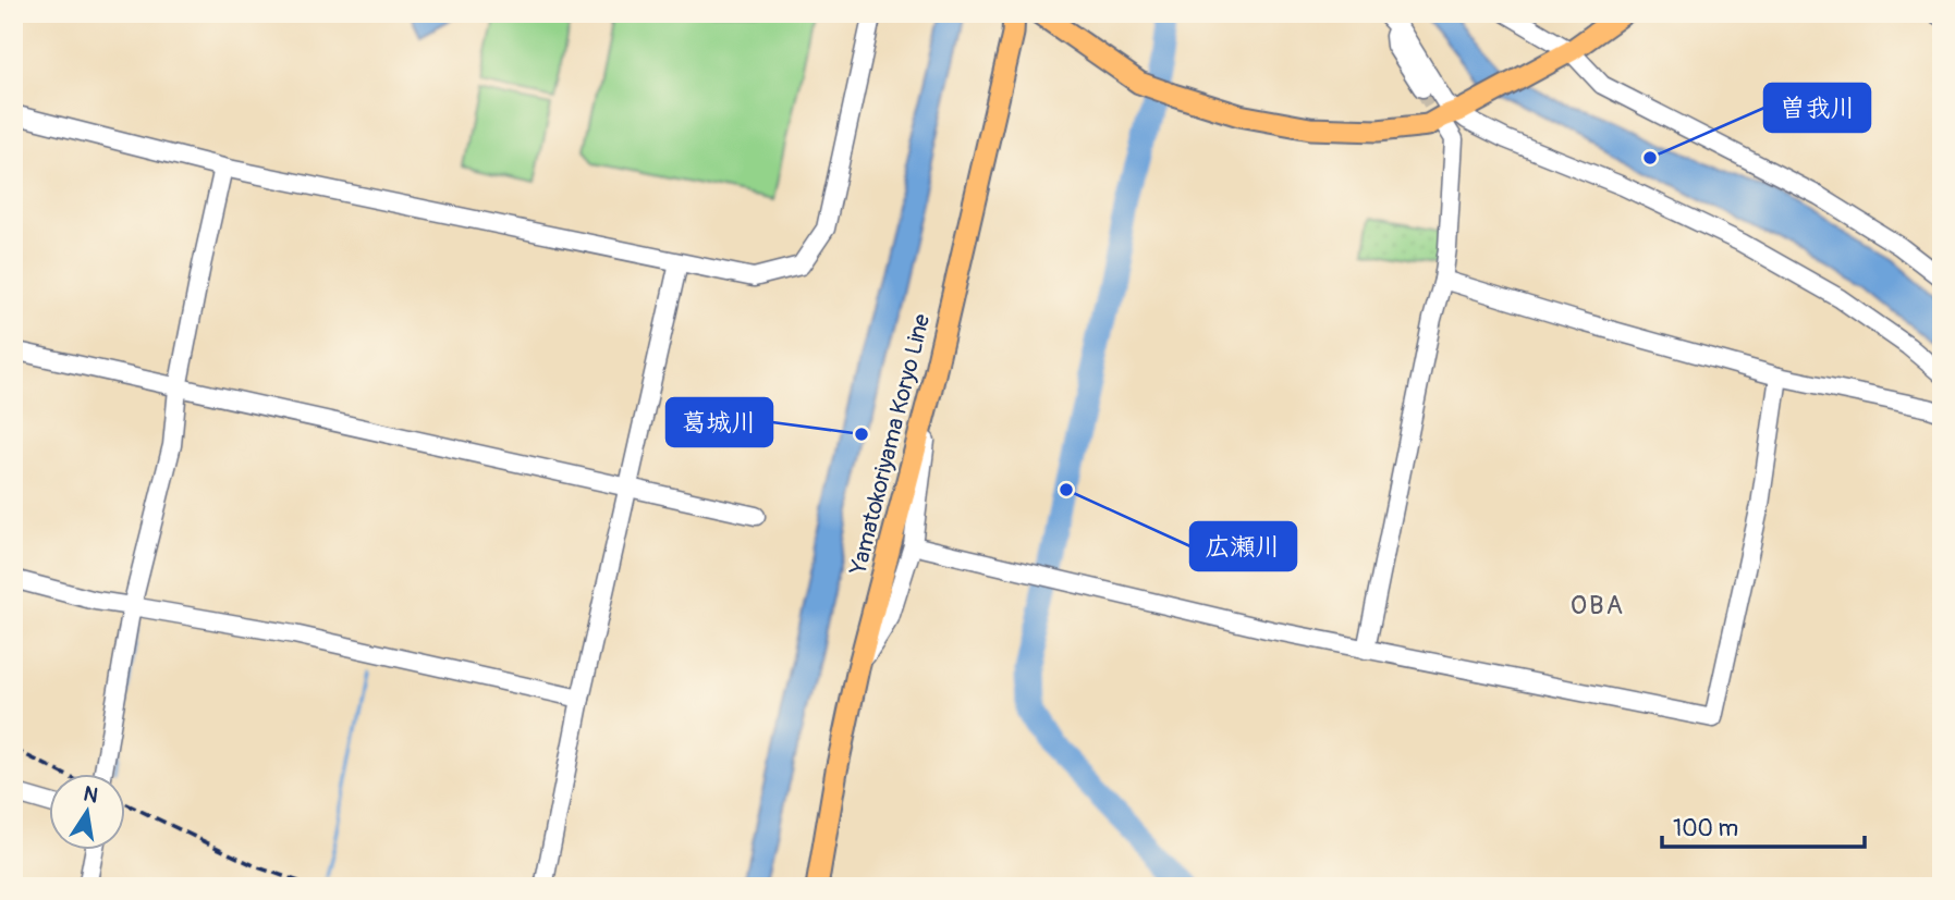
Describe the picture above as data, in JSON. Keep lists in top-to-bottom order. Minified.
{"streets":{"main road":["Yamatokoriyama Koryo Line"]},"districts":["OBA"],"places":["曽我川","葛城川","広瀬川"],"scale_bar":"100 m","north":"top"}
